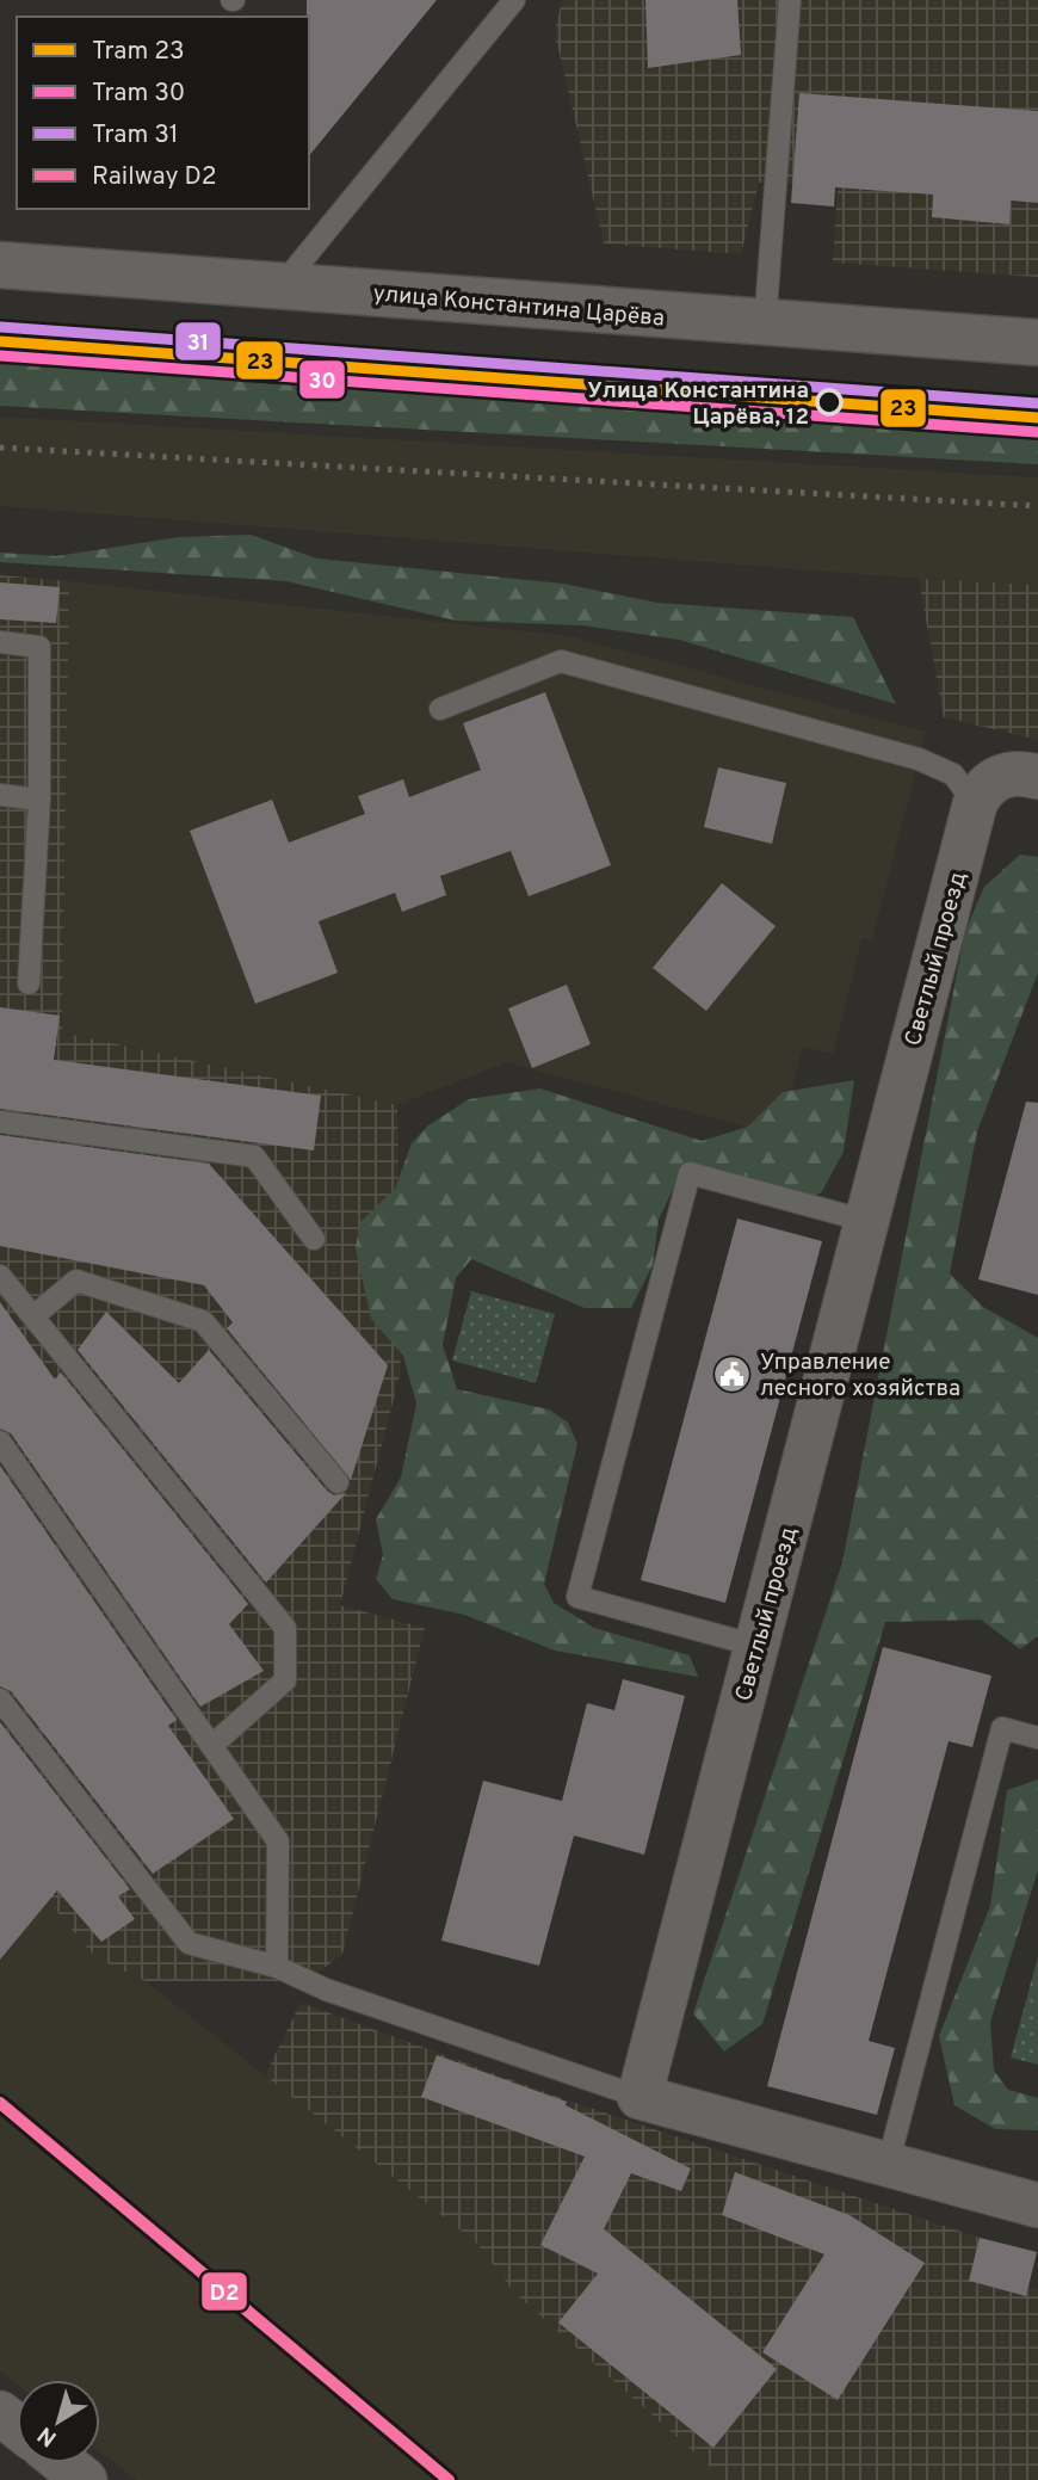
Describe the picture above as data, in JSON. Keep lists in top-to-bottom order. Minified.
{"streets":{"street":["улица Константина Царёва","Светлый проезд"]},"places":{"other":["Улица Константина Царёва, 12"],"public building":["Управление лесного хозяйства"]},"lines":["tram line 31","tram line 23","tram line 30","rail line D2"],"legend":["Tram 23","Tram 30","Tram 31","Railway D2"],"north":"bottom left"}
